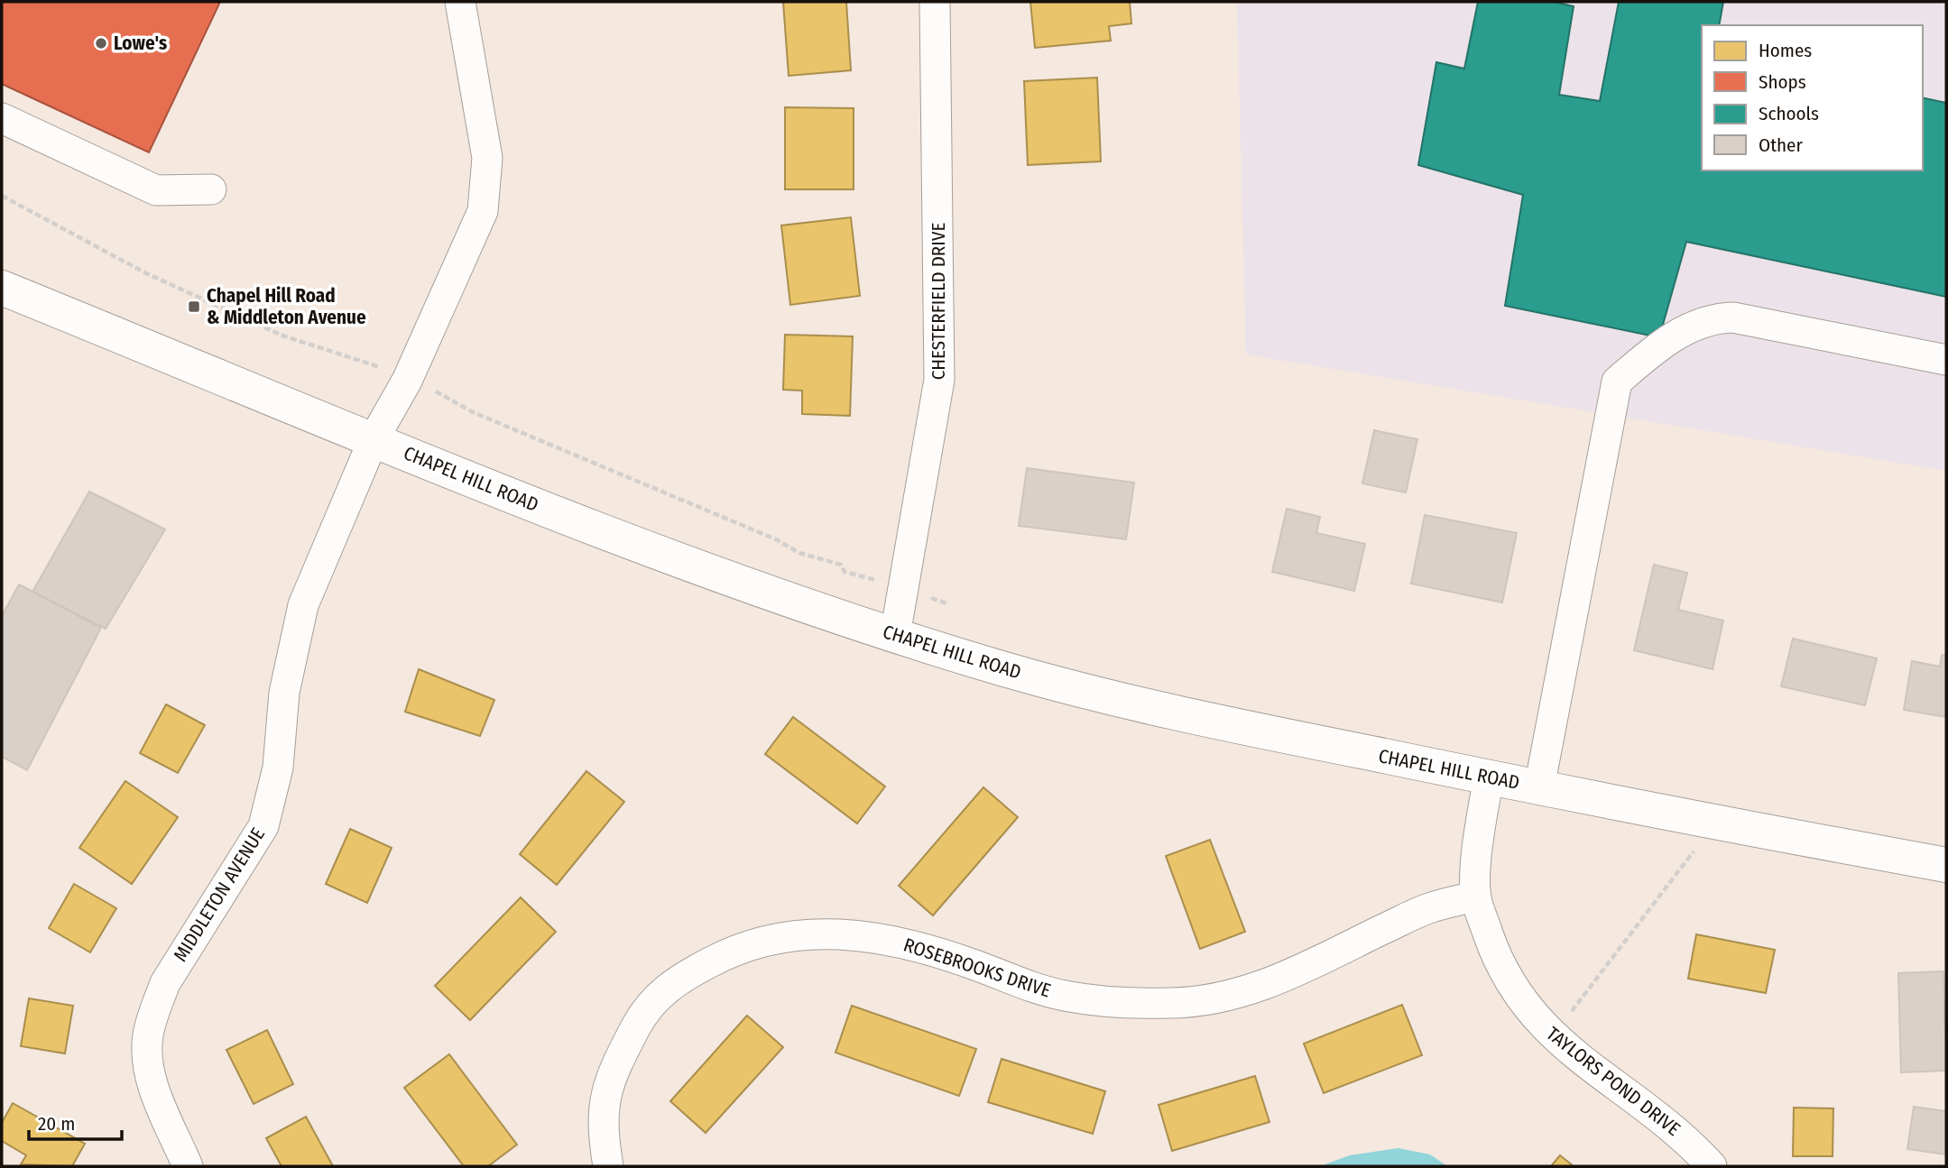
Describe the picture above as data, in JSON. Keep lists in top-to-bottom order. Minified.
{"streets":{"main road":["CHAPEL HILL ROAD"],"street":["CHESTERFIELD DRIVE","MIDDLETON AVENUE","ROSEBROOKS DRIVE","TAYLORS POND DRIVE"]},"crossings":[["CHESTERFIELD DRIVE","CHAPEL HILL ROAD"],["CHAPEL HILL ROAD","MIDDLETON AVENUE"],["CHAPEL HILL ROAD","TAYLORS POND DRIVE"],["ROSEBROOKS DRIVE","TAYLORS POND DRIVE"]],"places":{"other":["Lowe's"],"transit":["Chapel Hill Road & Middleton Avenue"]},"legend":["Homes","Shops","Schools","Other"],"scale_bar":"20 m"}
